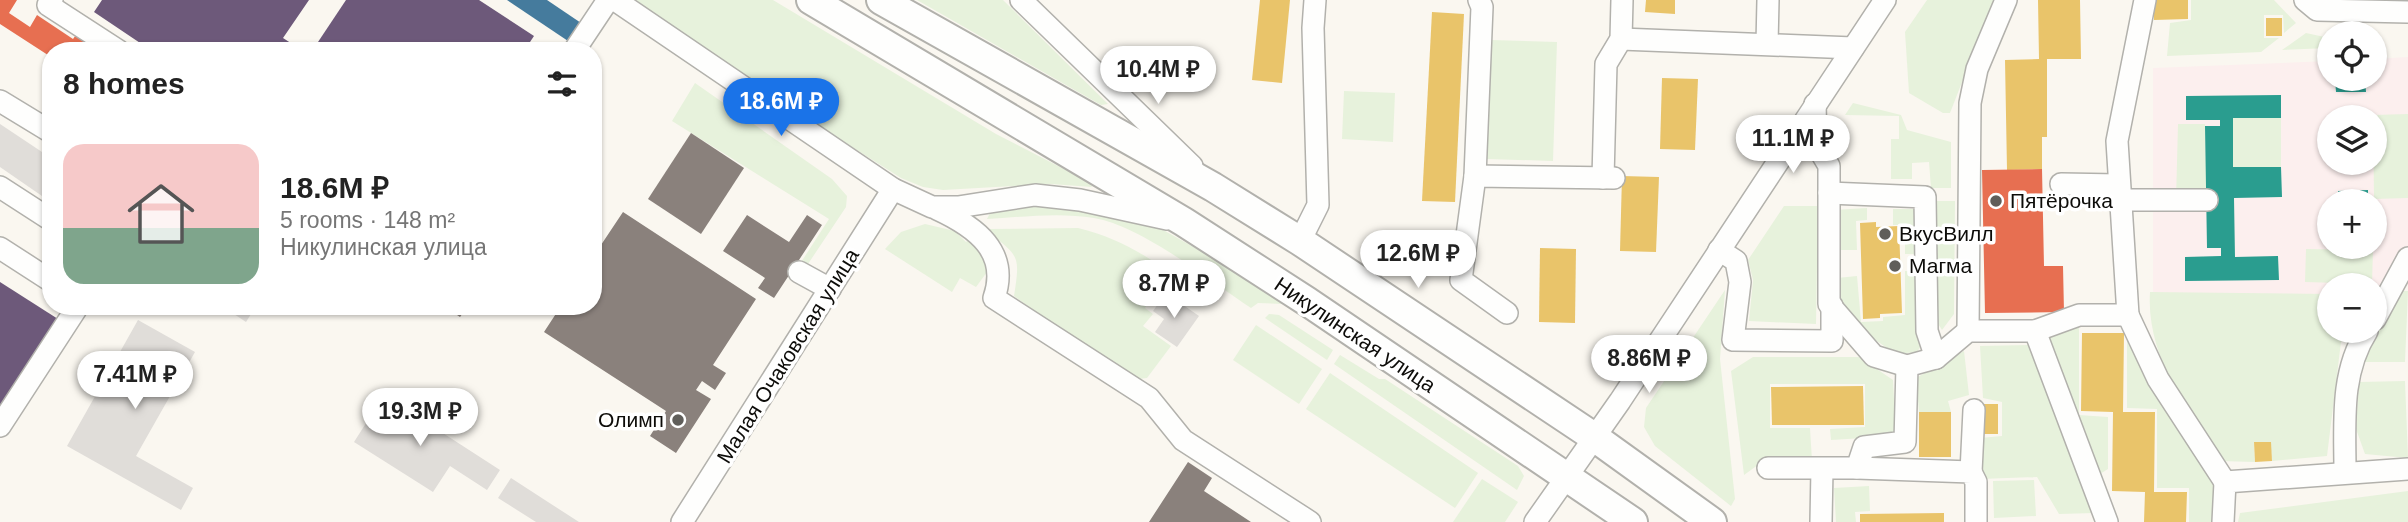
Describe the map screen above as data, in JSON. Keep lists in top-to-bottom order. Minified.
{"streets":{"main road":["Никулинская улица"],"street":["Малая Очаковская улица"]},"crossings":[["Никулинская улица","Малая Очаковская улица"]],"places":["Пятёрочка","ВкусВилл","Магма","Олимп"],"page":{"map_buttons":["+","−"],"heading":"8 homes","price":["10.4M ₽","18.6M ₽","11.1M ₽","12.6M ₽","8.7M ₽","8.86M ₽","7.41M ₽","19.3M ₽"],"list":[{"name":"18.6M ₽","note":"5 rooms · 148 m² · Никулинская улица"}]}}
